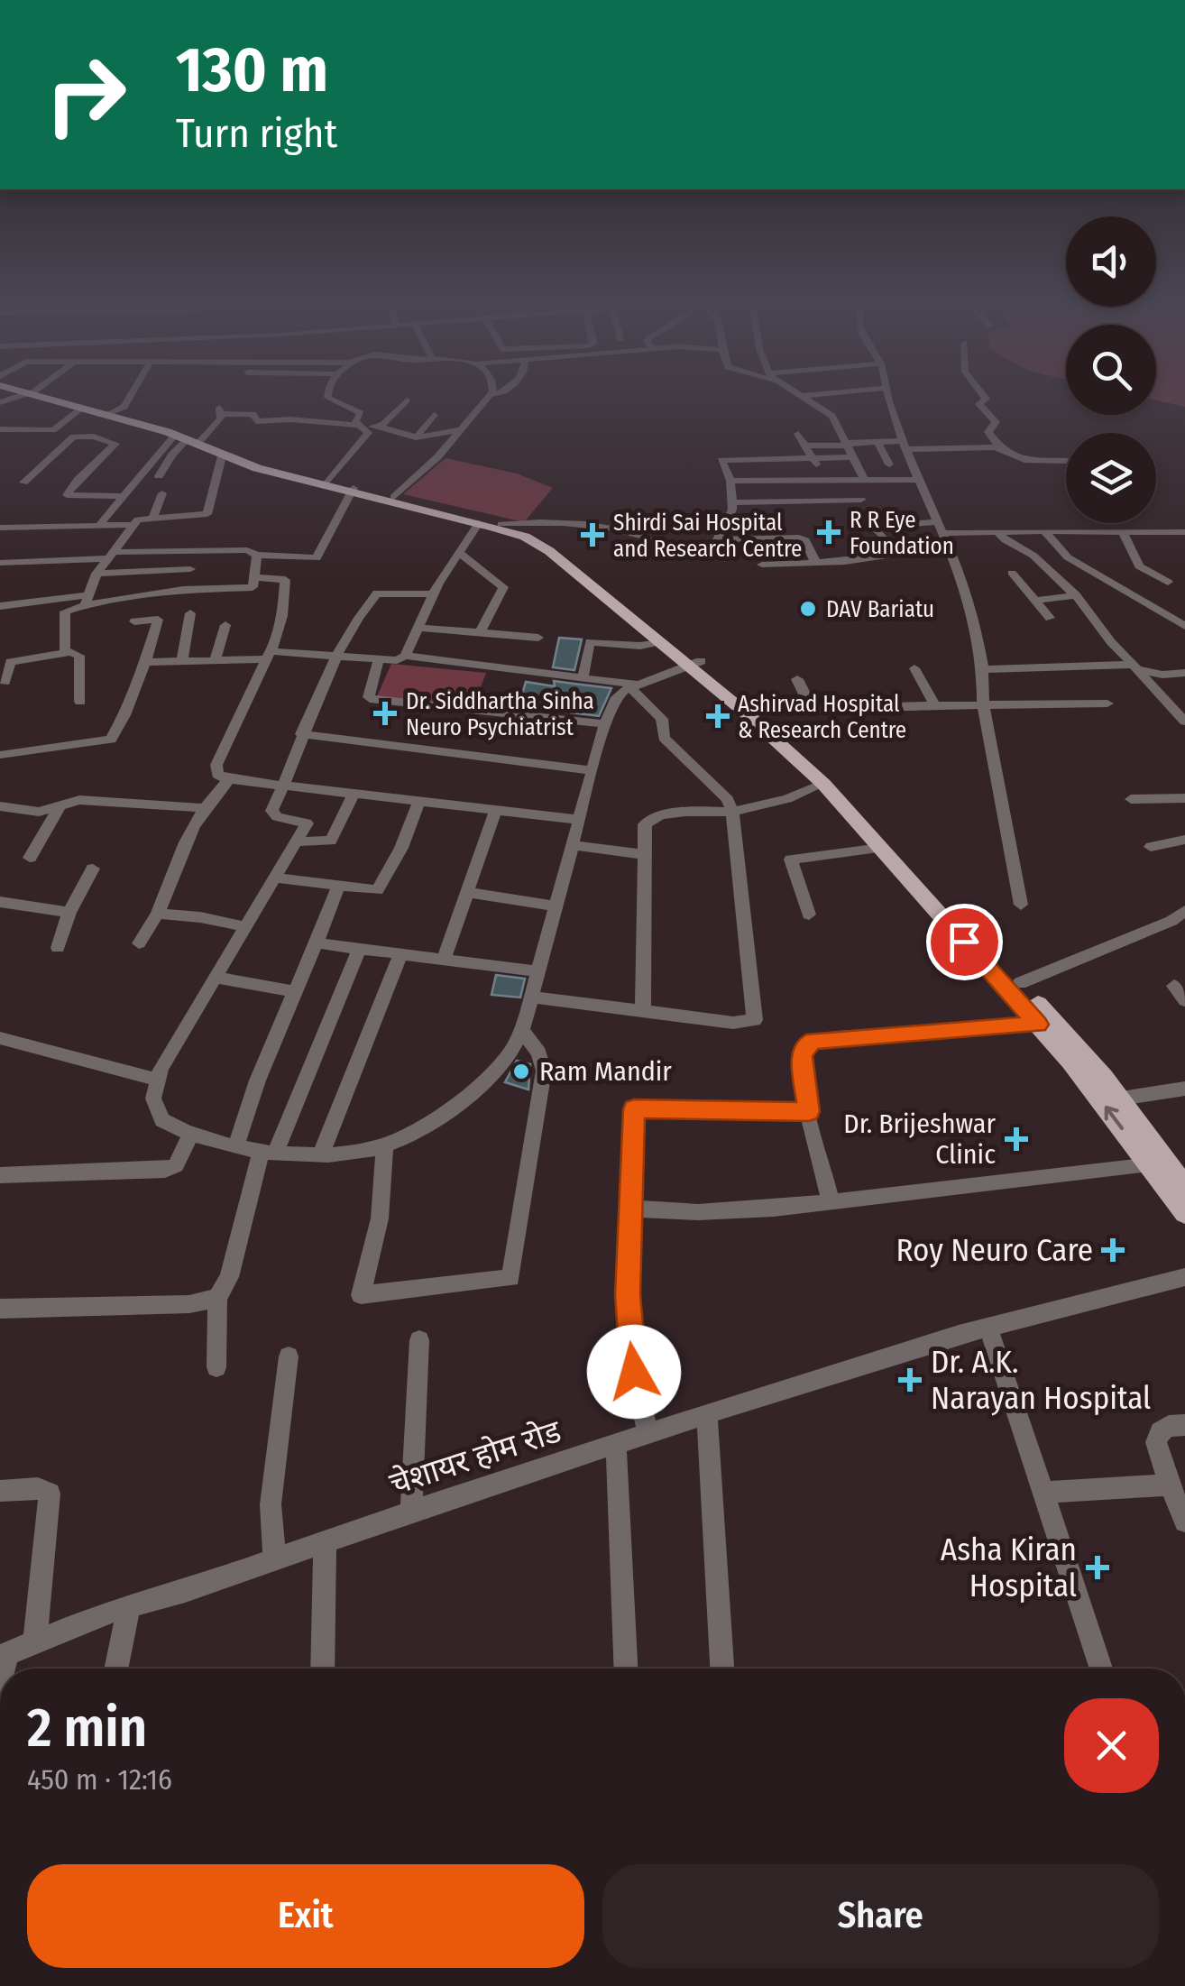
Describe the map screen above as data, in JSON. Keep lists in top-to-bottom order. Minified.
{"streets":{"street":["चेशायर होम रोड"]},"places":{"health":["R R Eye Foundation","Shirdi Sai Hospital and Research Centre","Dr. Siddhartha Sinha Neuro Psychiatrist","Ashirvad Hospital & Research Centre","Dr. Brijeshwar Clinic","Roy Neuro Care","Dr. A.K. Narayan Hospital","Asha Kiran Hospital"],"other":["DAV Bariatu","Ram Mandir"]},"page":{"turn":["130 m","Turn right"],"heading":["2 min","450 m · 12:16"],"buttons":["Exit","Share"]}}
